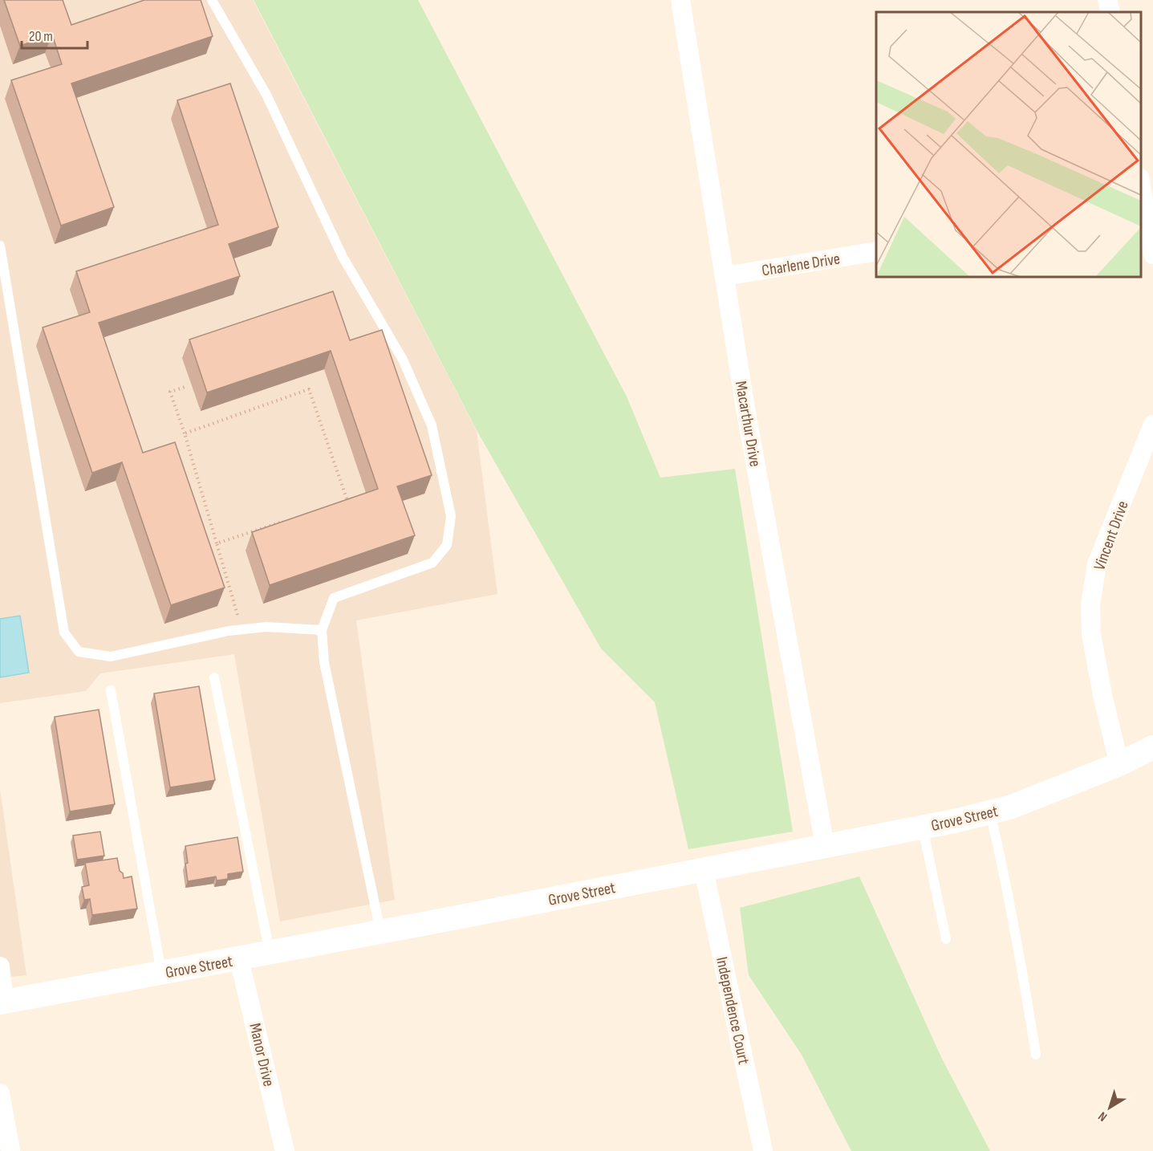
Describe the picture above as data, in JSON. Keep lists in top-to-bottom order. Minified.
{"streets":{"street":["Charlene Drive","Macarthur Drive","Vincent Drive","Grove Street","Independence Court","Manor Drive"]},"crossings":[["Charlene Drive","Macarthur Drive"],["Macarthur Drive","Grove Street"],["Vincent Drive","Grove Street"],["Grove Street","Independence Court"],["Grove Street","Manor Drive"]],"scale_bar":"20 m","north":"bottom left"}
